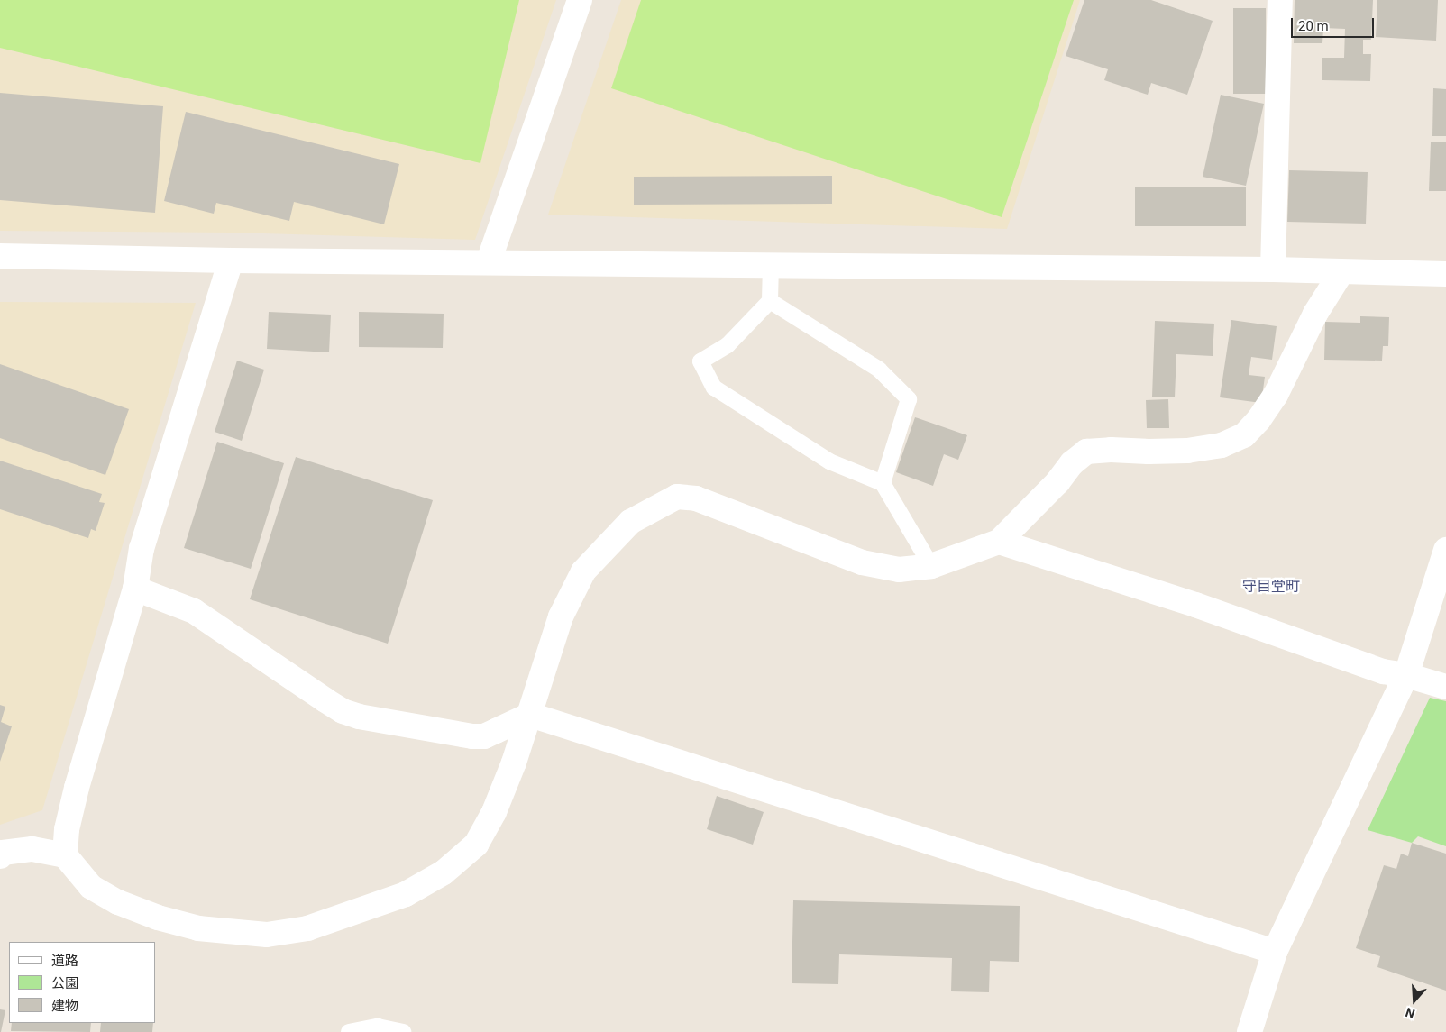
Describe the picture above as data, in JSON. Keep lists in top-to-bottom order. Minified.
{"districts":["守目堂町"],"legend":["道路","公園","建物"],"scale_bar":"20 m","north":"bottom"}
